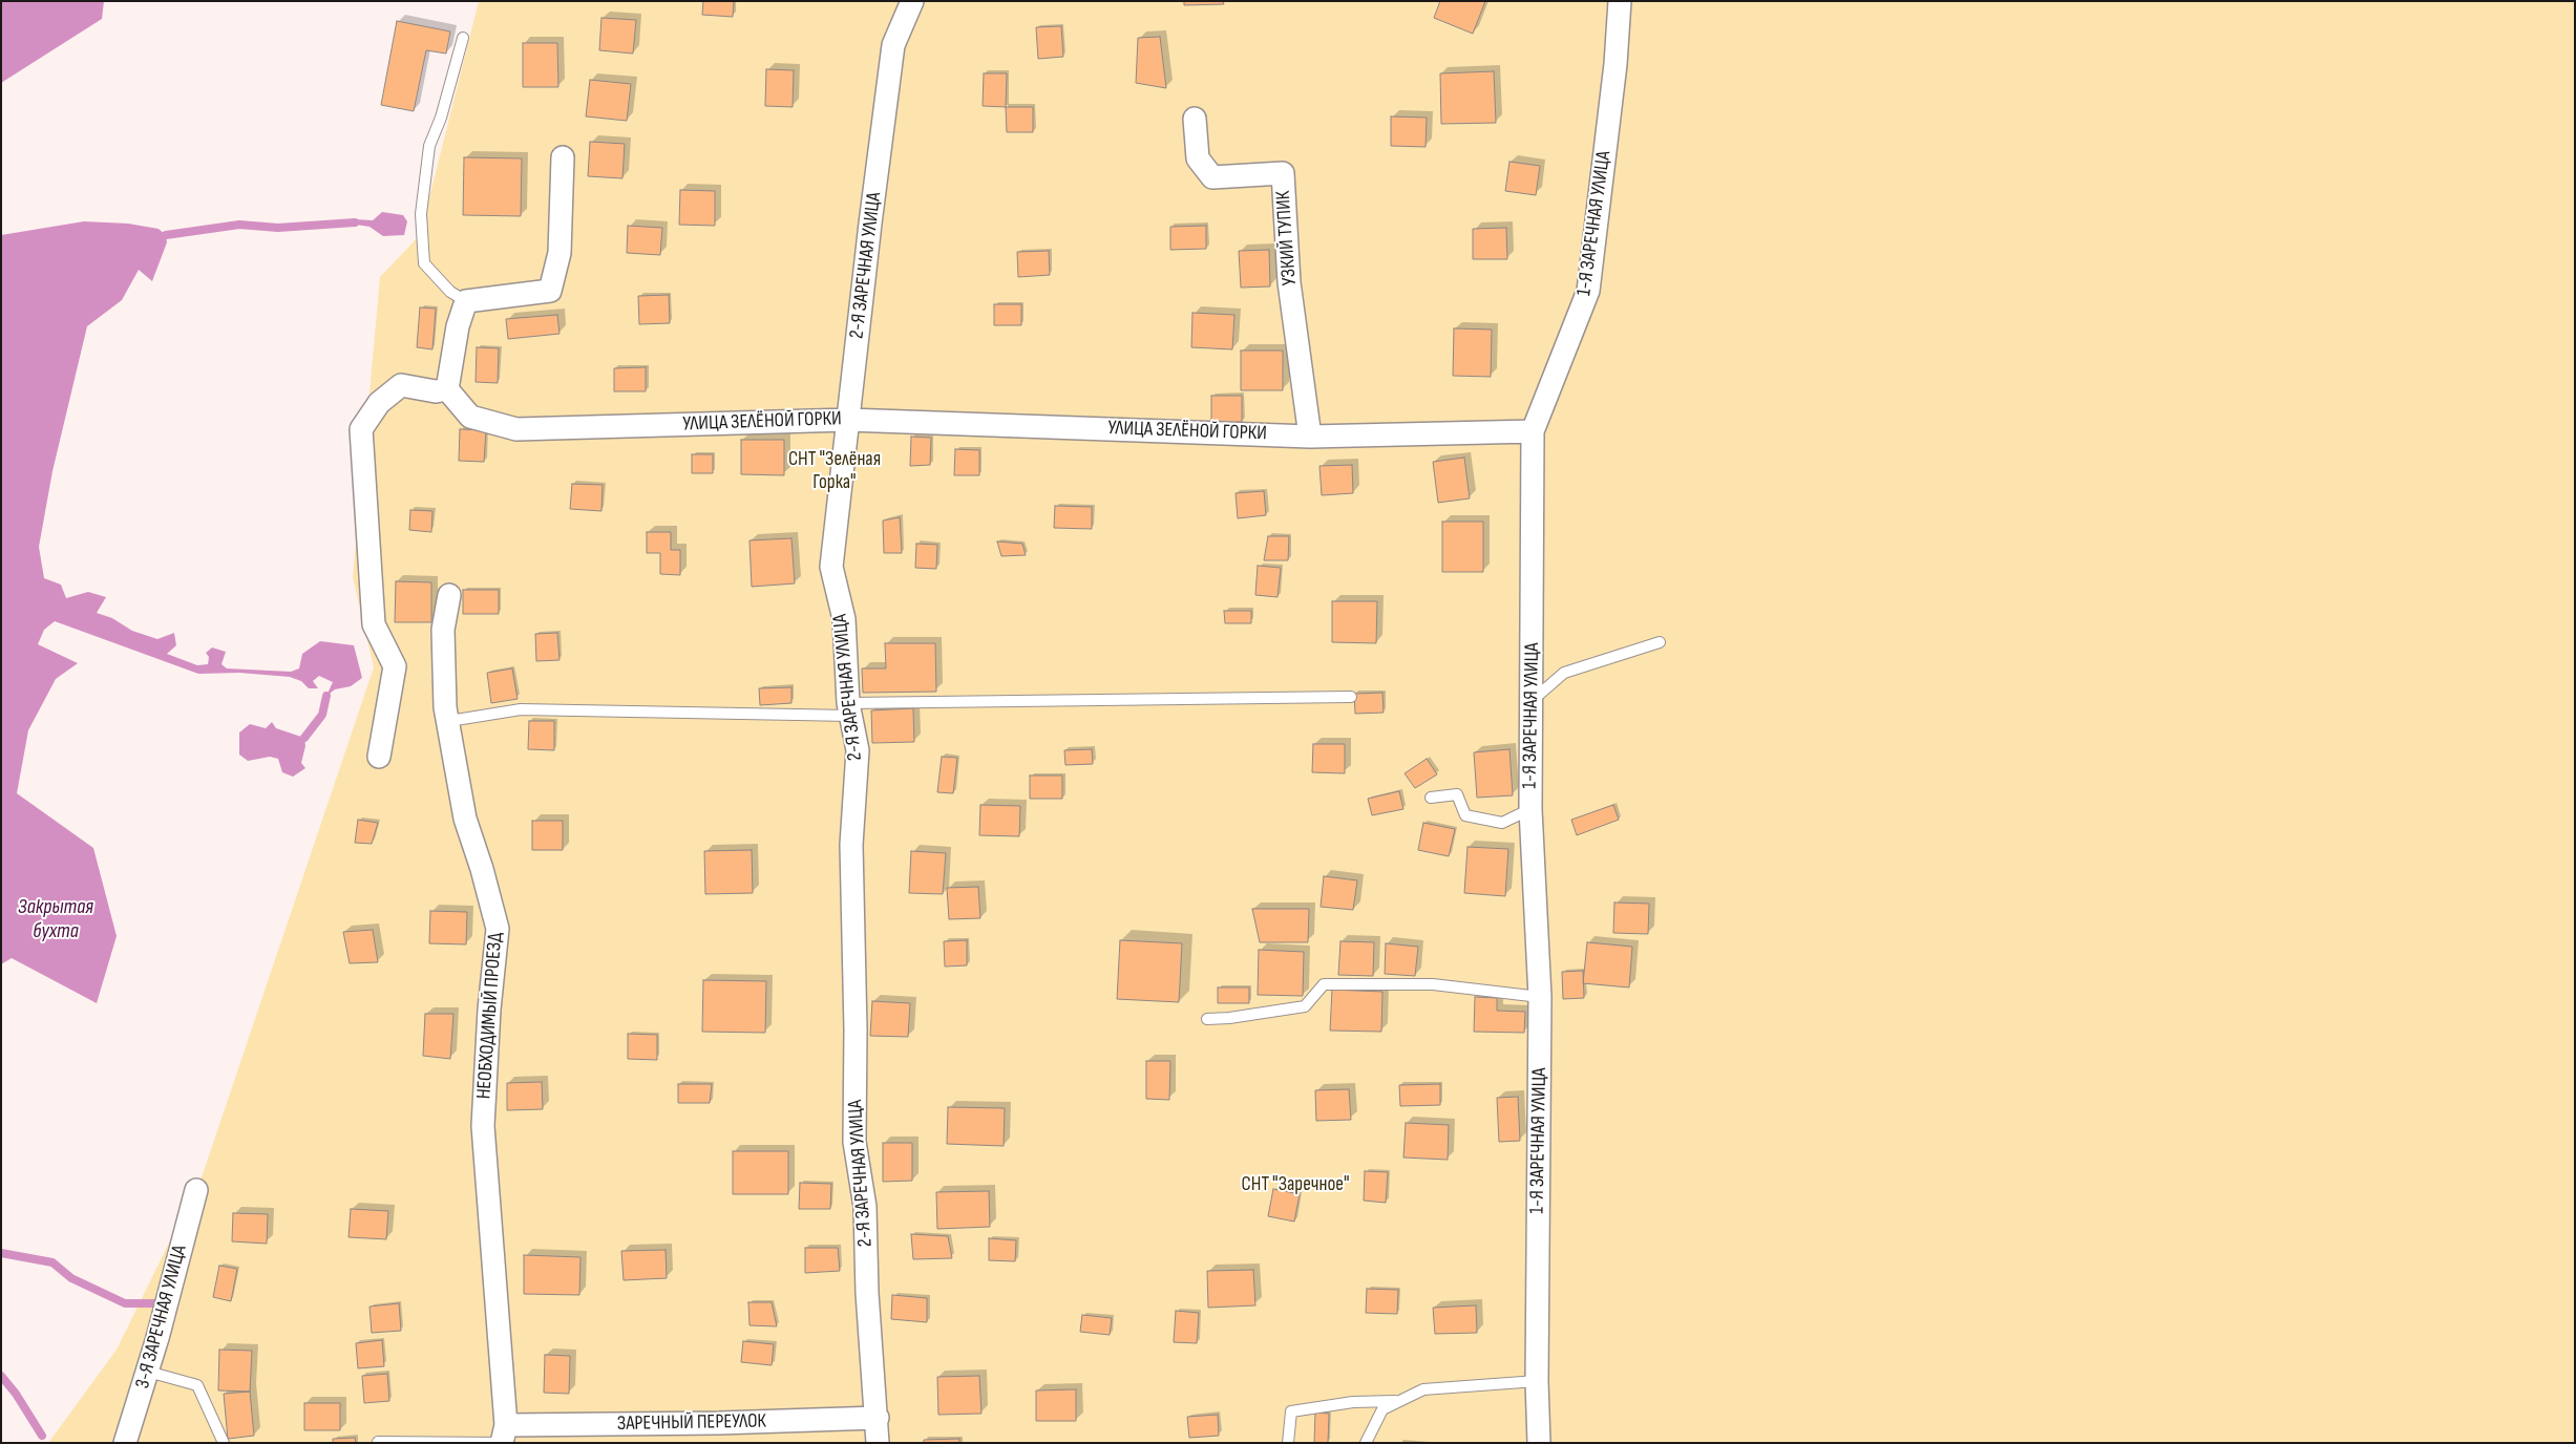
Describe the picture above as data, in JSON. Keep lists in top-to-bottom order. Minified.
{"streets":{"street":["1-Я ЗАРЕЧНАЯ УЛИЦА","УЗКИЙ ТУПИК","2-Я ЗАРЕЧНАЯ УЛИЦА","УЛИЦА ЗЕЛЁНОЙ ГОРКИ","НЕОБХОДИМЫЙ ПРОЕЗД","3-Я ЗАРЕЧНАЯ УЛИЦА","ЗАРЕЧНЫЙ ПЕРЕУЛОК"]},"crossings":[["1-Я ЗАРЕЧНАЯ УЛИЦА","УЛИЦА ЗЕЛЁНОЙ ГОРКИ"],["УЗКИЙ ТУПИК","УЛИЦА ЗЕЛЁНОЙ ГОРКИ"],["2-Я ЗАРЕЧНАЯ УЛИЦА","УЛИЦА ЗЕЛЁНОЙ ГОРКИ"],["2-Я ЗАРЕЧНАЯ УЛИЦА","ЗАРЕЧНЫЙ ПЕРЕУЛОК"],["НЕОБХОДИМЫЙ ПРОЕЗД","ЗАРЕЧНЫЙ ПЕРЕУЛОК"]],"water":["Закрытая бухта"],"parks":["СНТ \"Зелёная Горка\"","СНТ \"Заречное\""]}
